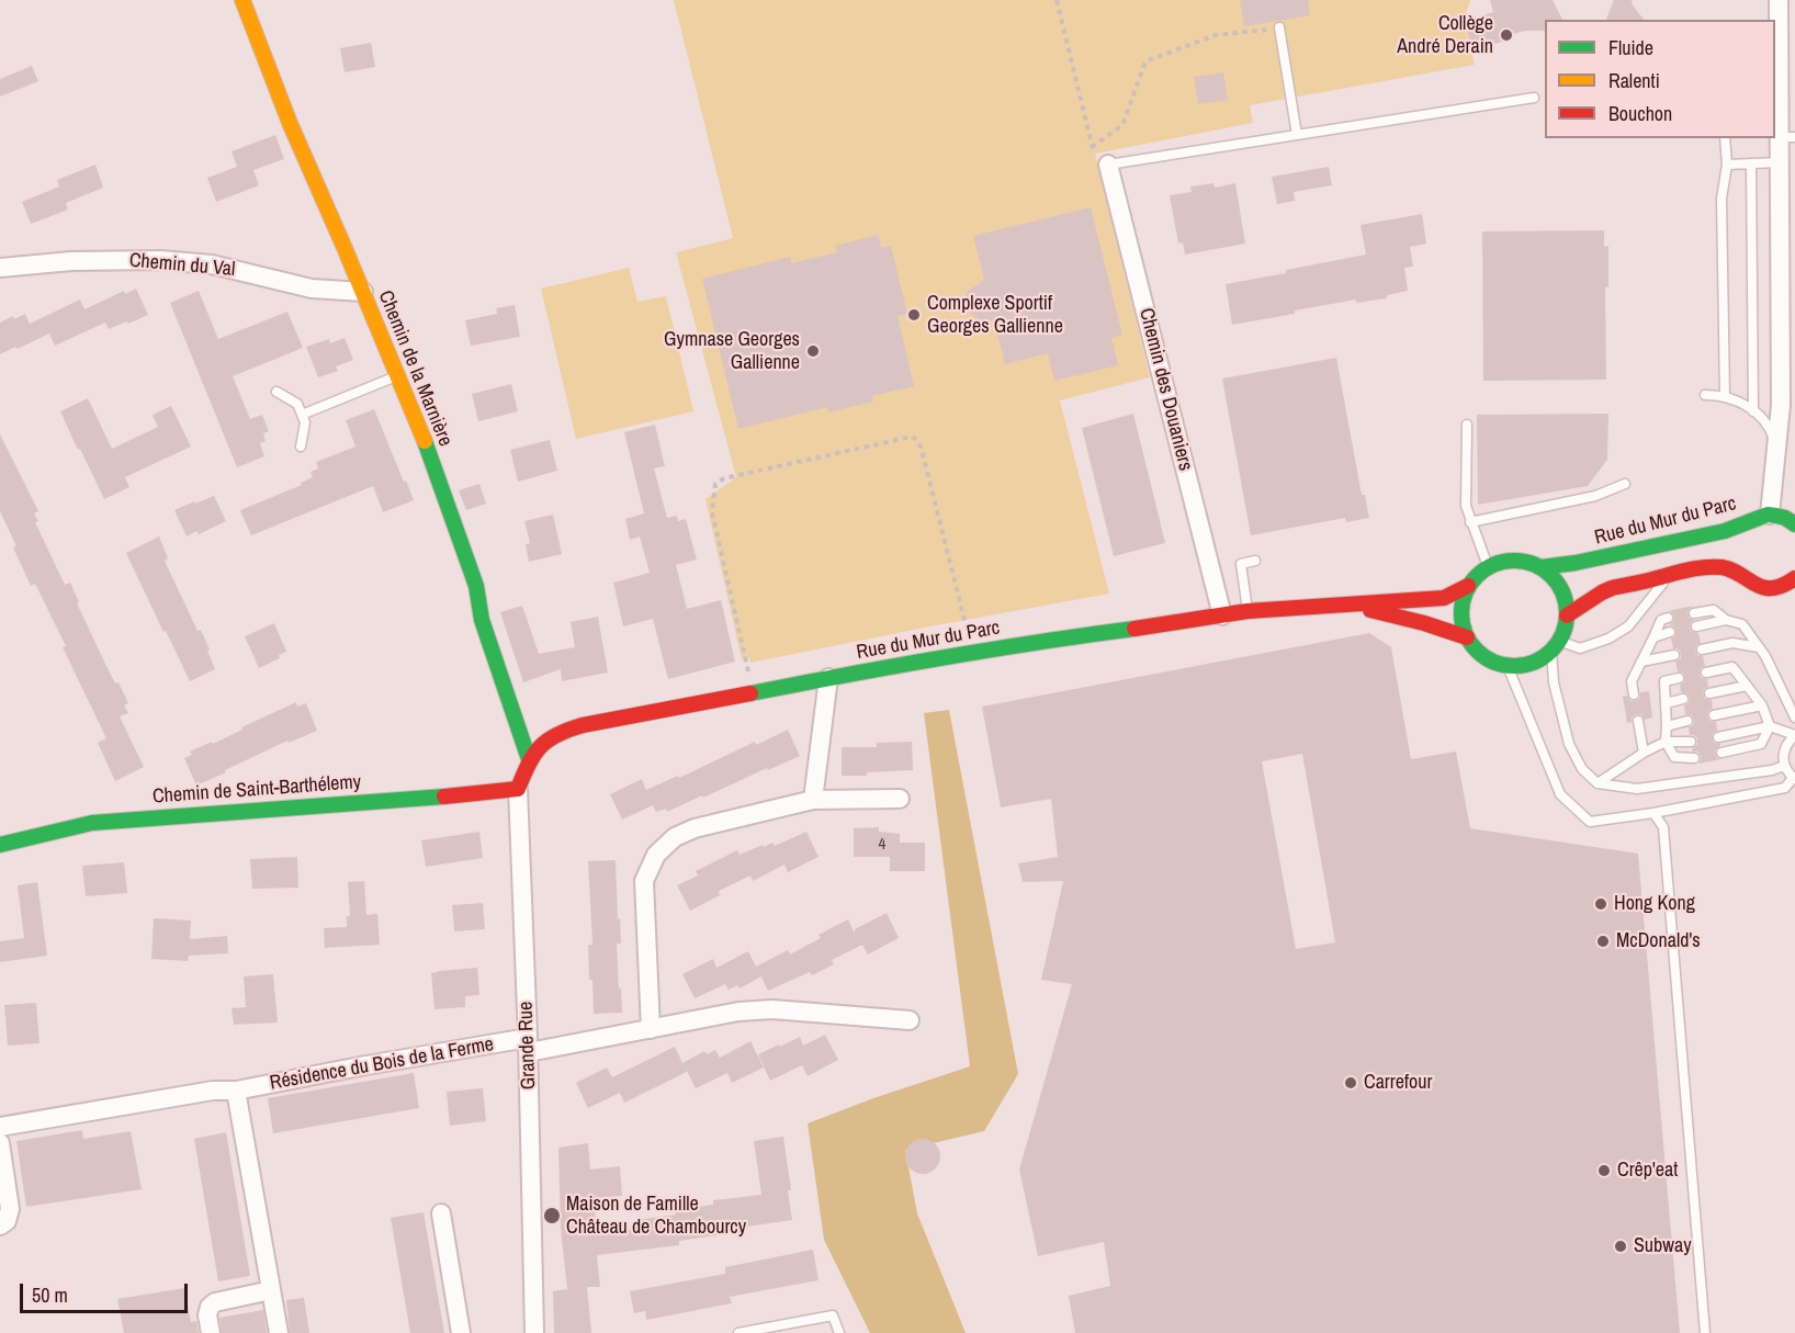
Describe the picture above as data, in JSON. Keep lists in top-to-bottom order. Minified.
{"streets":{"street":["Chemin du Val","Chemin de la Marnière","Chemin des Douaniers","Rue du Mur du Parc","Chemin de Saint-Barthélemy","Grande Rue","Résidence du Bois de la Ferme"]},"crossings":[["Chemin du Val","Chemin de la Marnière"],["Chemin de la Marnière","Rue du Mur du Parc"],["Chemin de la Marnière","Grande Rue"],["Chemin des Douaniers","Rue du Mur du Parc"],["Rue du Mur du Parc","Grande Rue"],["Chemin de Saint-Barthélemy","Grande Rue"],["Grande Rue","Résidence du Bois de la Ferme"]],"places":["Collège André Derain","Complexe Sportif Georges Gallienne","Gymnase Georges Gallienne","Hong Kong","McDonald's","Carrefour","Crêp'eat","Maison de Famille Château de Chambourcy","Subway"],"house_numbers":["4"],"legend":["Fluide","Ralenti","Bouchon"],"scale_bar":"50 m"}
